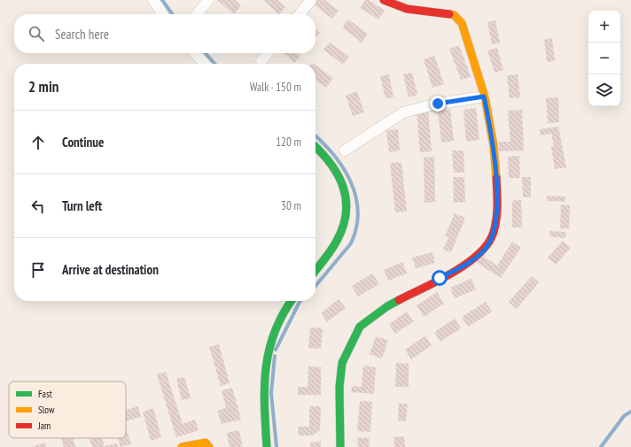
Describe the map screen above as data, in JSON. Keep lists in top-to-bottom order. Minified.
{"legend":["Fast","Slow","Jam"],"page":{"map_buttons":["+","−"],"search":"Search here","heading":["2 min","Walk · 150 m"],"list":[["Continue","120 m"],["Turn left","30 m"],"Arrive at destination"]}}
